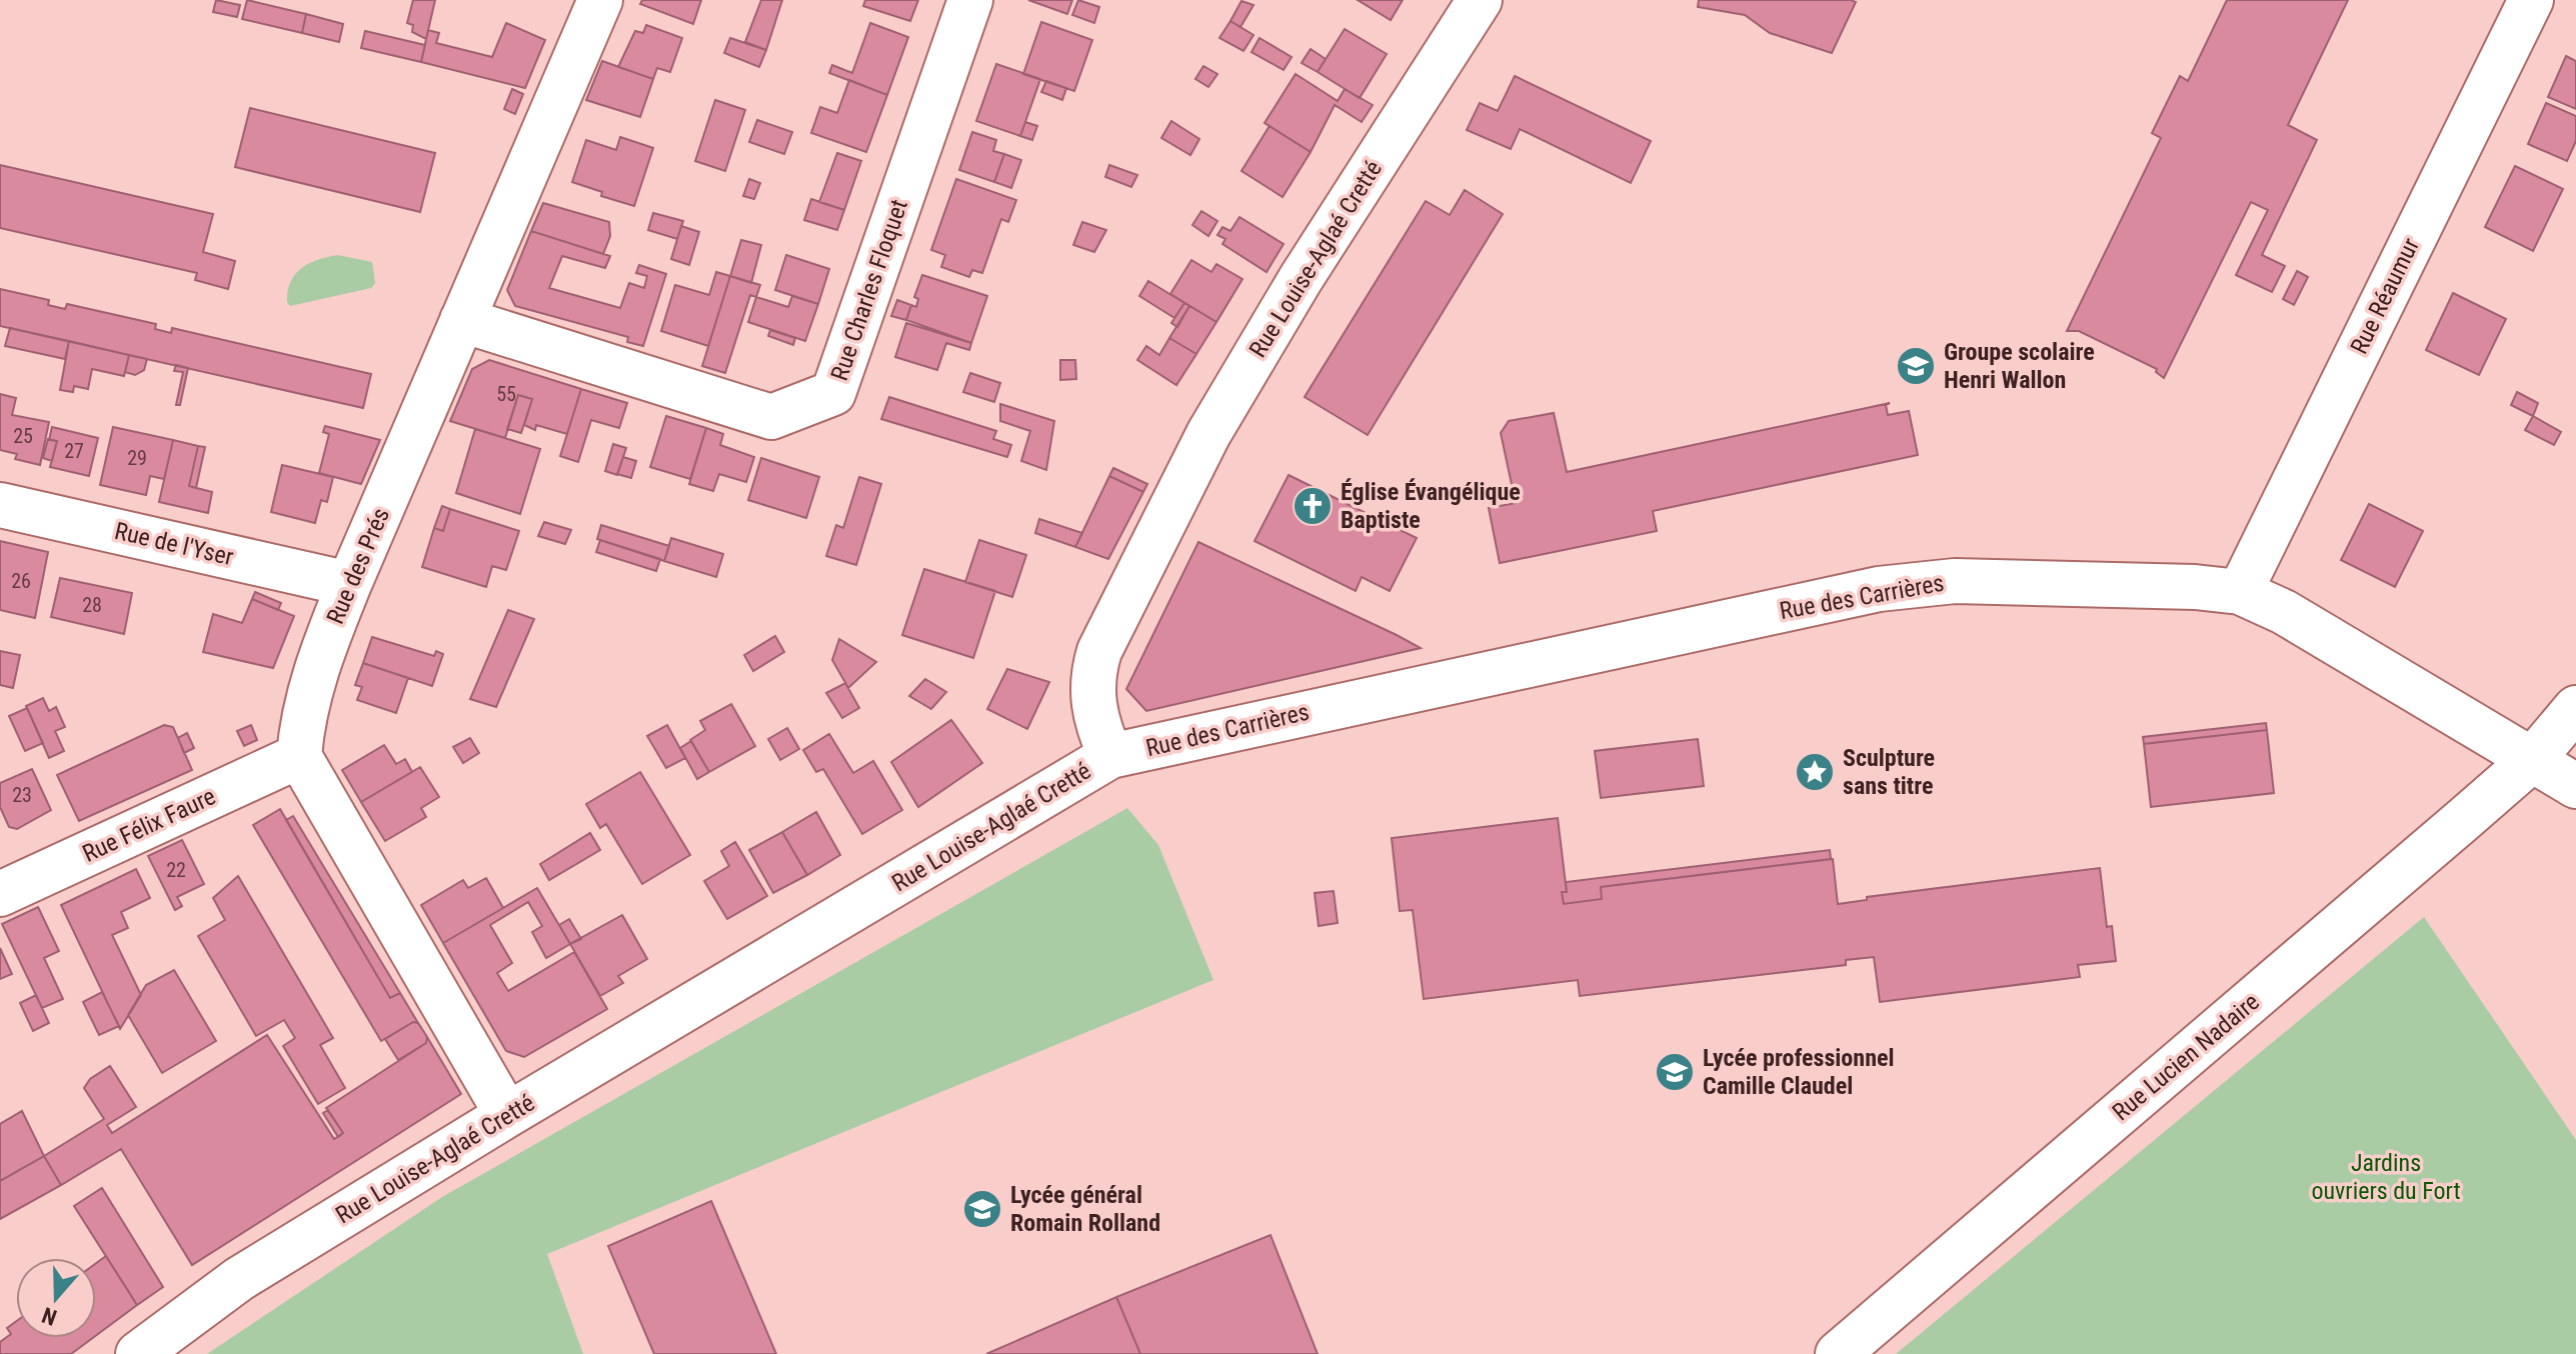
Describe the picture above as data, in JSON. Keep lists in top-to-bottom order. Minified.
{"streets":{"street":["Rue Louise-Aglaé Cretté","Rue Charles Floquet","Rue Réaumur","Rue de l'Yser","Rue des Prés","Rue des Carrières","Rue Félix Faure","Rue Lucien Nadaire"]},"crossings":[["Rue Louise-Aglaé Cretté","Rue des Carrières"],["Rue Charles Floquet","Rue des Prés"],["Rue Réaumur","Rue des Carrières"],["Rue de l'Yser","Rue des Prés"],["Rue des Prés","Rue Félix Faure"],["Rue des Carrières","Rue Lucien Nadaire"]],"parks":["Jardins ouvriers du Fort"],"places":{"school or university":["Groupe scolaire Henri Wallon","Lycée professionnel Camille Claudel","Lycée général Romain Rolland"],"church":["Église Évangélique Baptiste"],"place":["Sculpture sans titre"]},"house_numbers":["55","25","27","29","26","28","23","22"],"north":"bottom"}
